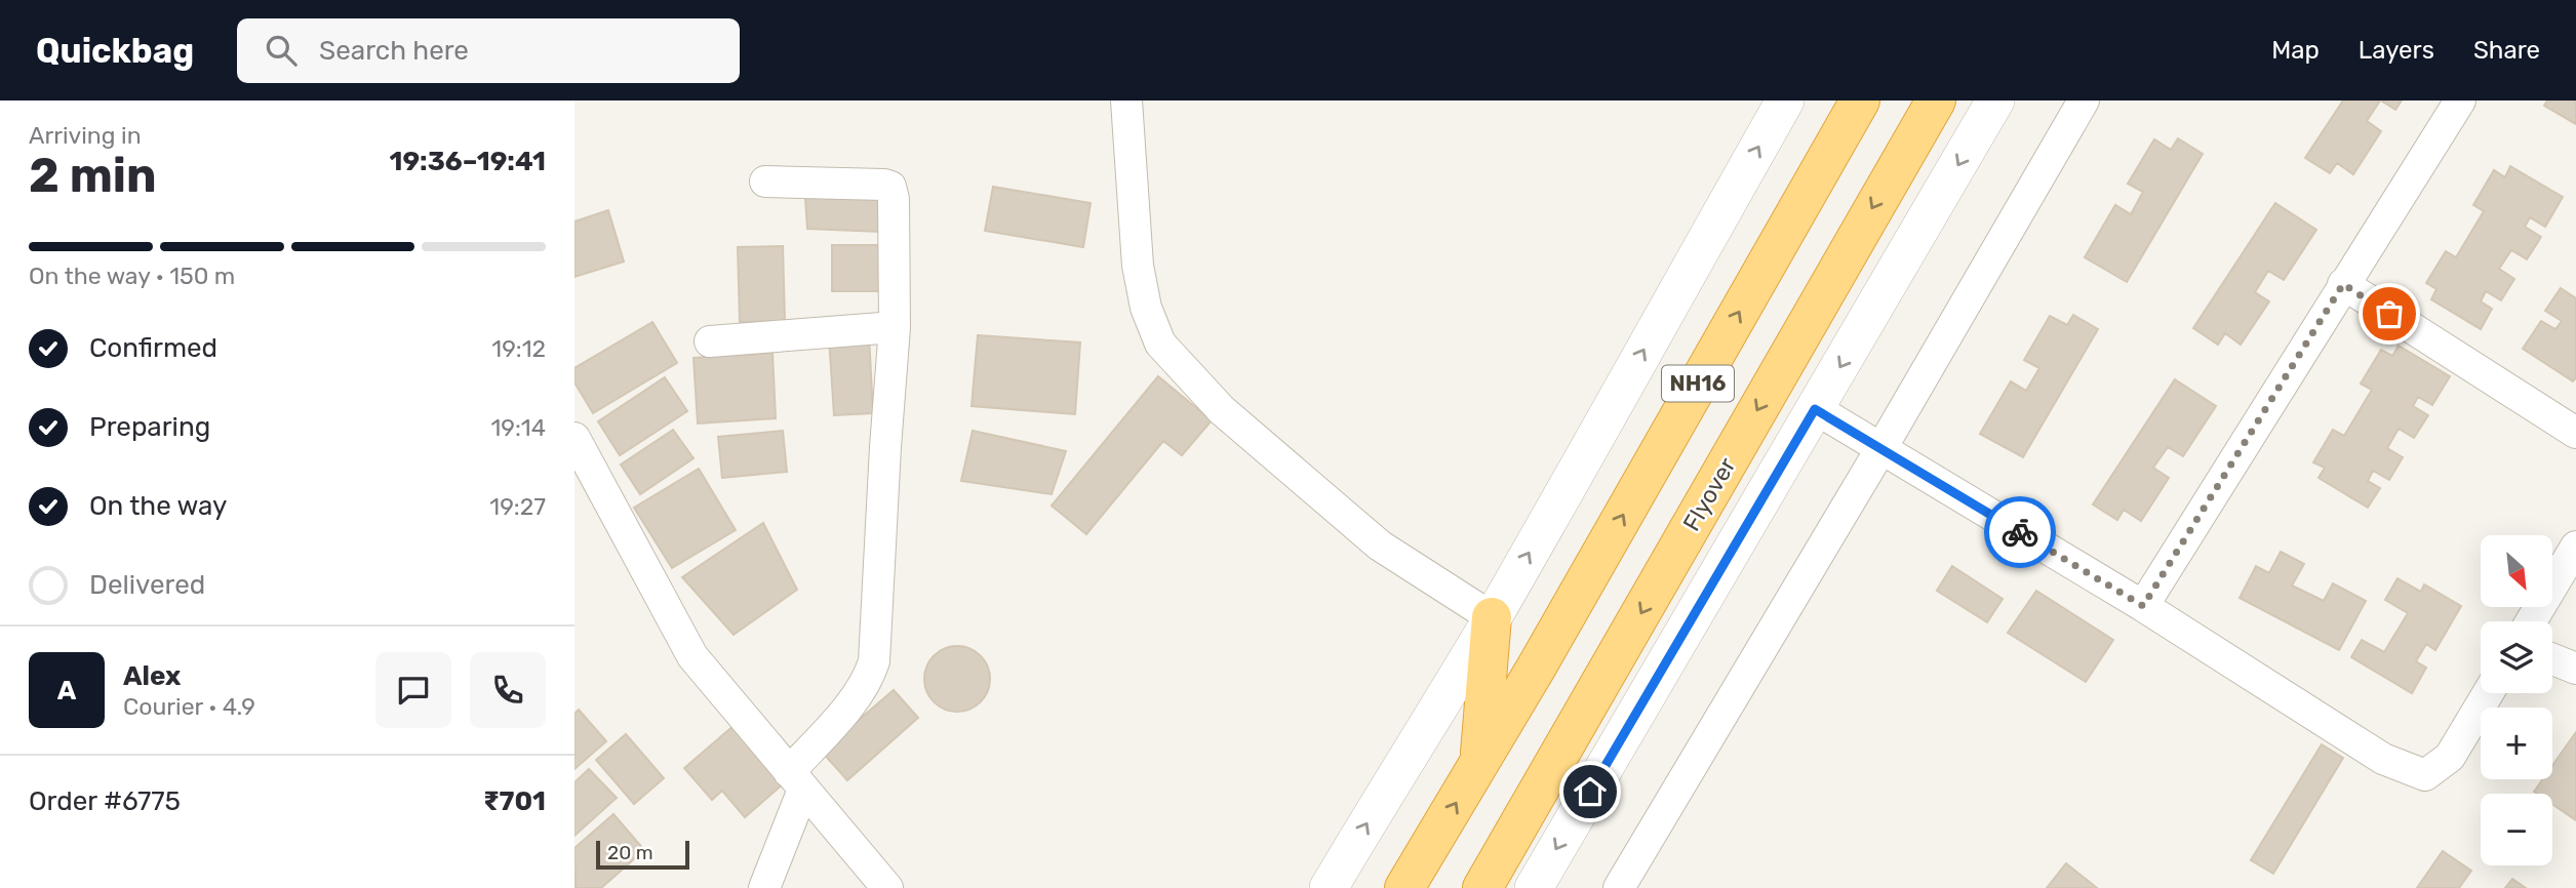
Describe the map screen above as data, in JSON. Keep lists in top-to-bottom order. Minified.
{"streets":{"highway":["NH16","Flyover"]},"scale_bar":"20 m","north":"bottom right","page":{"header":"Quickbag","search":"Search here","nav":["Map","Layers","Share"],"heading":["2 min","Arriving in","19:36–19:41"],"panel":["Alex","Courier · 4.9","Order #6775","₹701"],"bar":"On the way · 150 m","list":[["Confirmed","19:12"],["Preparing","19:14"],["On the way","19:27"],"Delivered"],"map_buttons":["+","−"],"round":"A","scale":"20 m"}}
